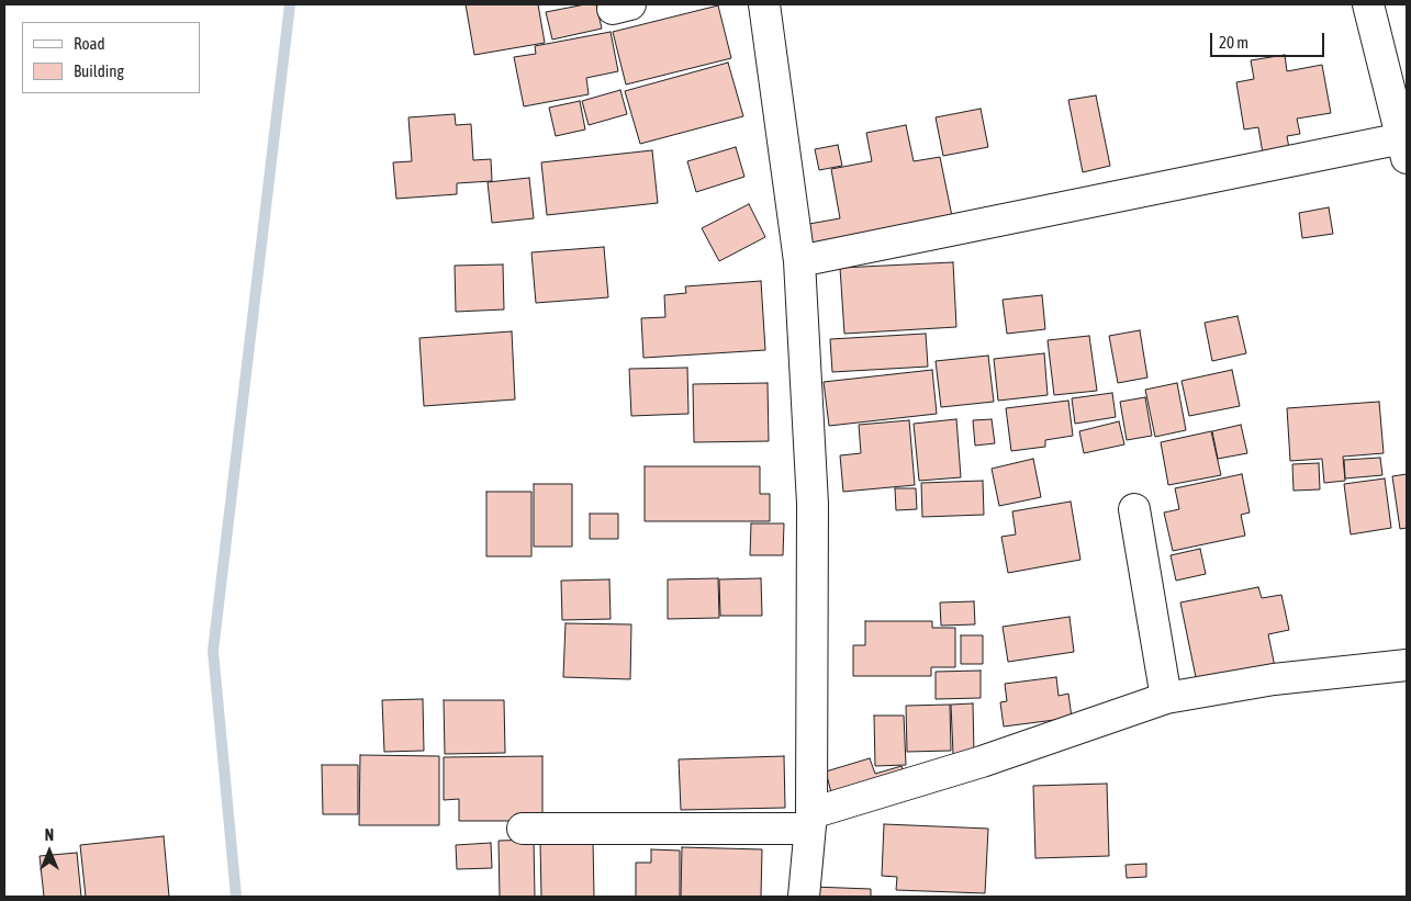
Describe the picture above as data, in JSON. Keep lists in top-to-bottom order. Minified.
{"legend":["Road","Building"],"scale_bar":"20 m","north":"top"}
